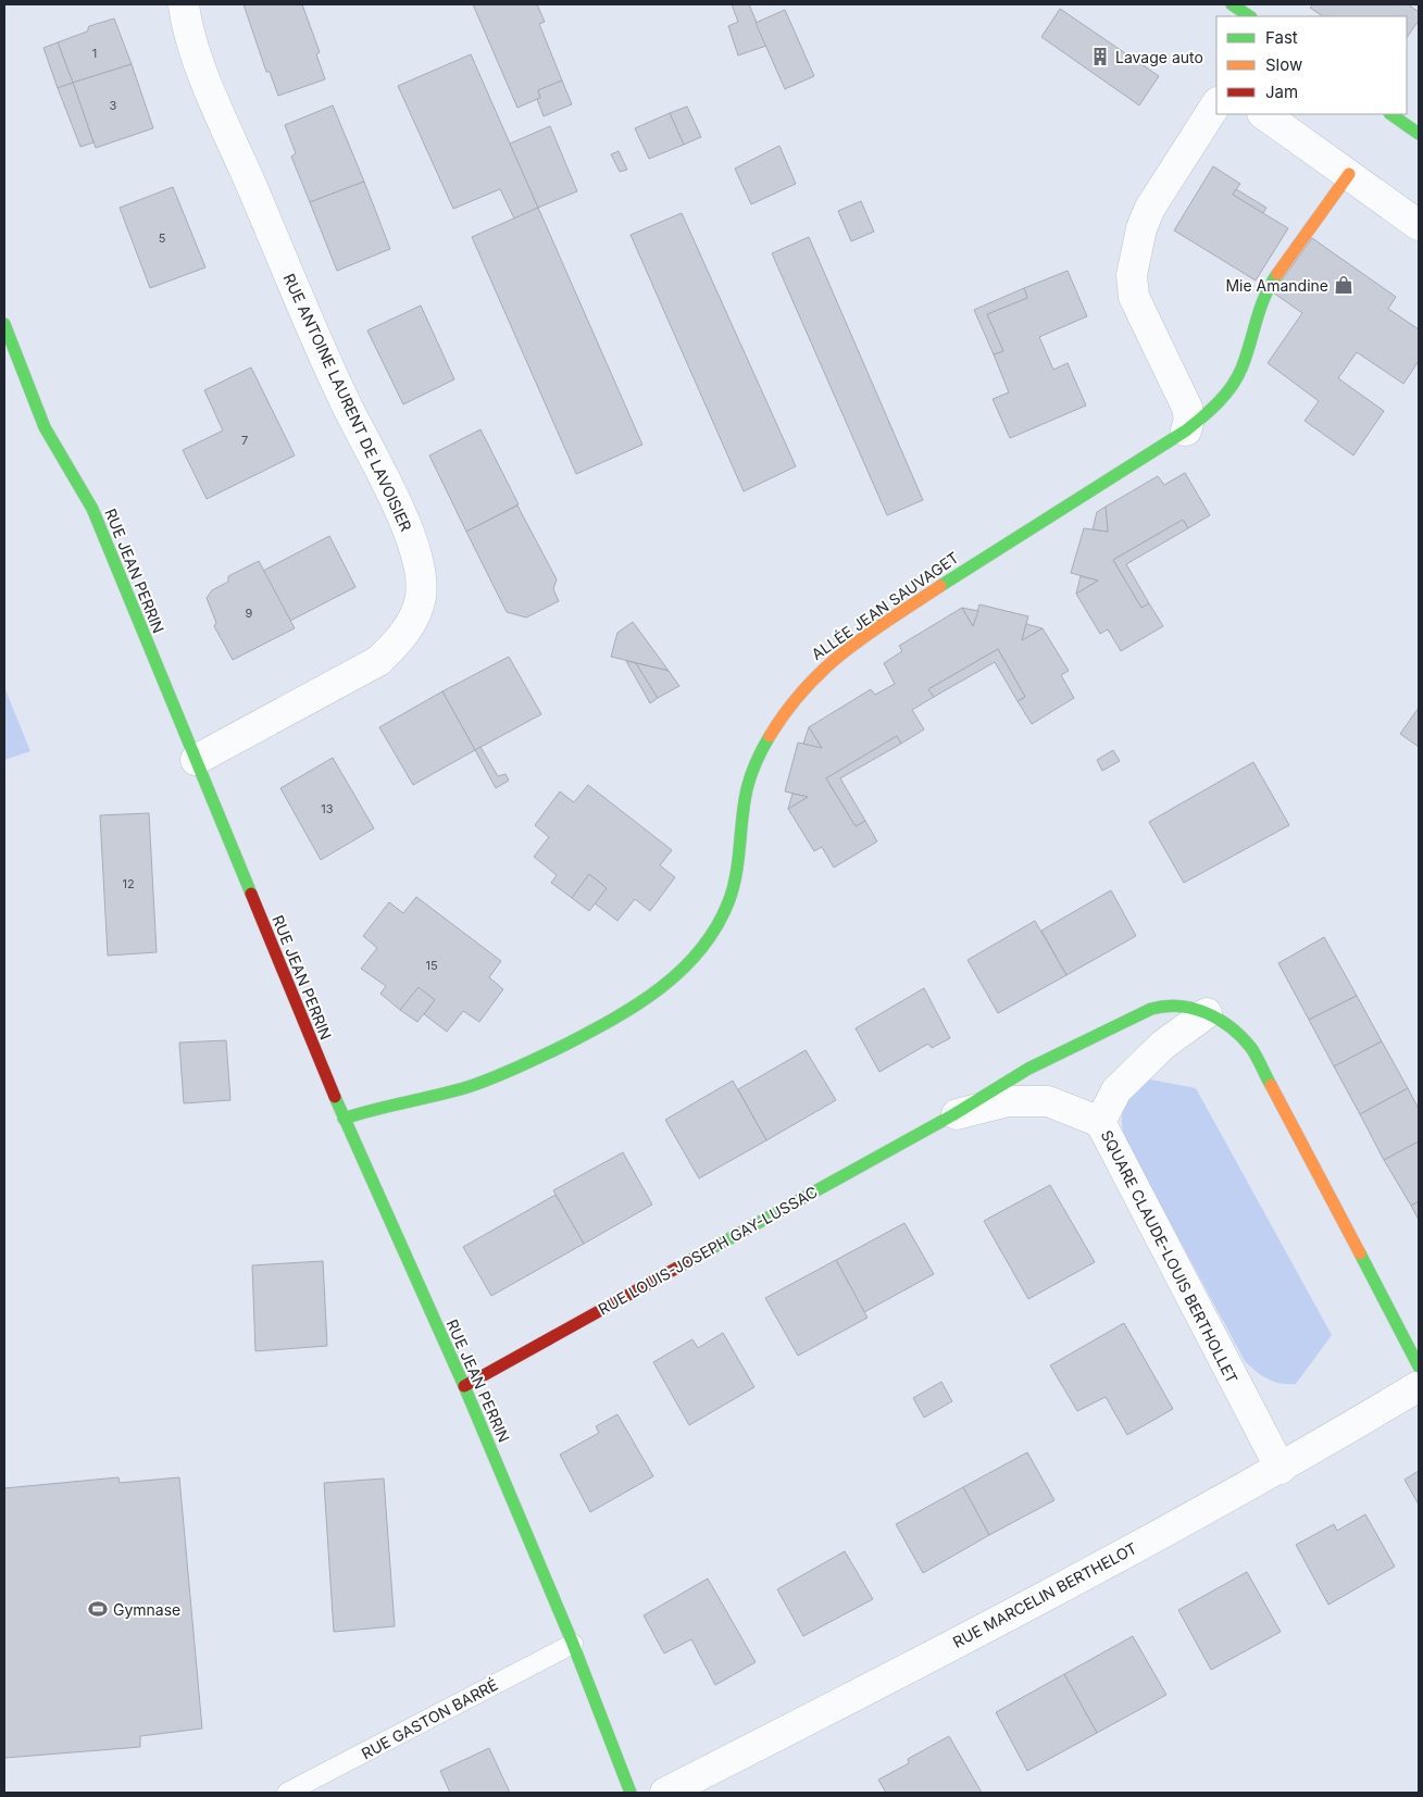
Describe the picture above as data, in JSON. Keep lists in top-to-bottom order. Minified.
{"streets":{"street":["RUE ANTOINE LAURENT DE LAVOISIER","RUE JEAN PERRIN","ALLÉE JEAN SAUVAGET","RUE LOUIS-JOSEPH GAY-LUSSAC","SQUARE CLAUDE-LOUIS BERTHOLLET","RUE MARCELIN BERTHELOT"],"lane":["RUE GASTON BARRÉ"]},"crossings":[["RUE ANTOINE LAURENT DE LAVOISIER","RUE JEAN PERRIN"],["RUE JEAN PERRIN","ALLÉE JEAN SAUVAGET"],["RUE JEAN PERRIN","RUE LOUIS-JOSEPH GAY-LUSSAC"],["RUE JEAN PERRIN","RUE GASTON BARRÉ"],["RUE LOUIS-JOSEPH GAY-LUSSAC","SQUARE CLAUDE-LOUIS BERTHOLLET"],["SQUARE CLAUDE-LOUIS BERTHOLLET","RUE MARCELIN BERTHELOT"]],"places":{"building":["Lavage auto"],"shop":["Mie Amandine"],"sports":["Gymnase"]},"house_numbers":["1","3","5","7","9","13","12","15"],"legend":["Fast","Slow","Jam"]}
